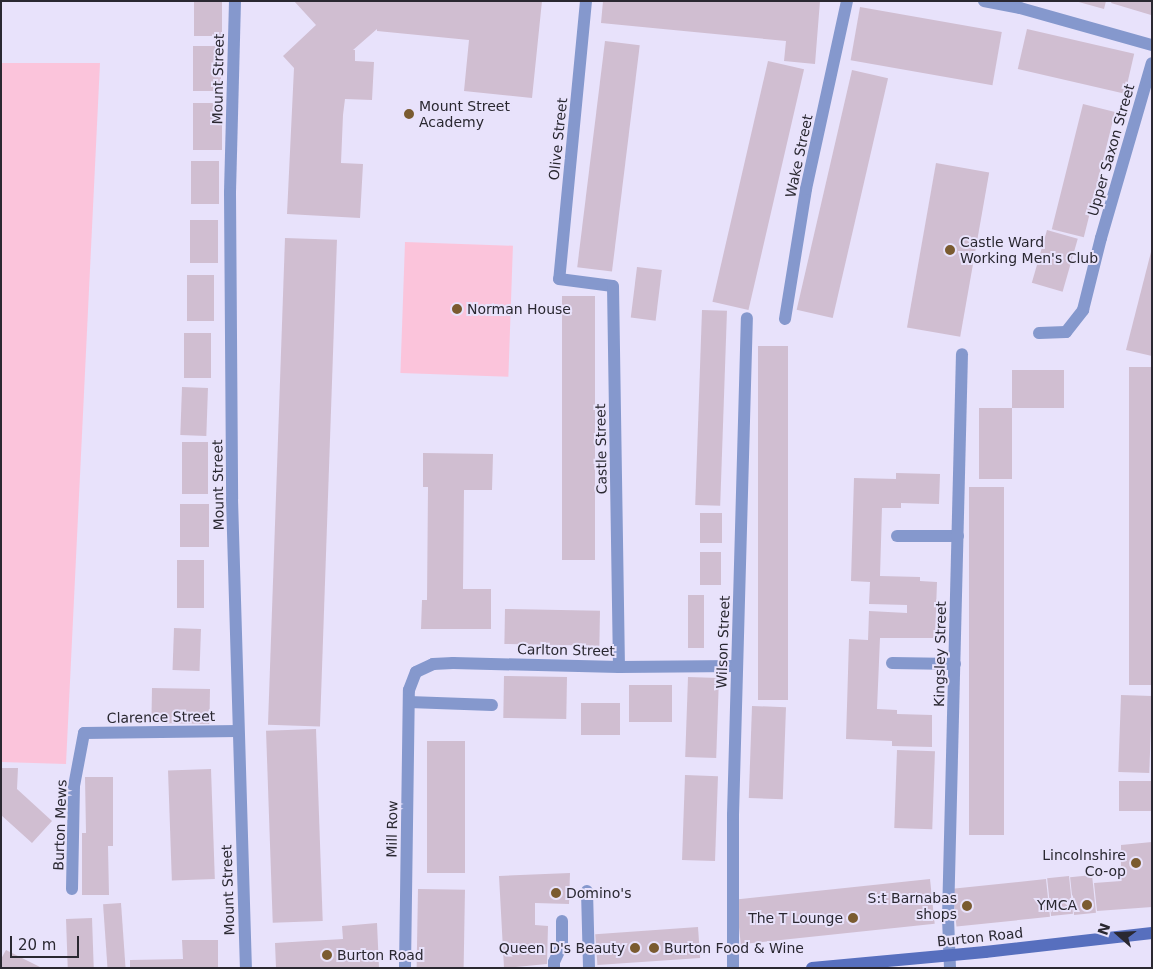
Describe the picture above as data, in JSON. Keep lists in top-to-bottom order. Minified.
{"streets":{"street":["Mount Street","Olive Street","Upper Saxon Street","Wake Street","Castle Street","Wilson Street","Carlton Street","Kingsley Street","Clarence Street","Burton Mews","Mill Row","Burton Road"]},"crossings":[["Mount Street","Clarence Street"],["Olive Street","Castle Street"],["Castle Street","Carlton Street"],["Wilson Street","Carlton Street"],["Carlton Street","Mill Row"],["Kingsley Street","Burton Road"],["Clarence Street","Burton Mews"]],"places":["Mount Street Academy","Castle Ward Working Men's Club","Norman House","Lincolnshire Co-op","Domino's","YMCA","S:t Barnabas shops","The T Lounge","Queen D's Beauty","Burton Food & Wine","Burton Road"],"scale_bar":"20 m","north":"left"}
